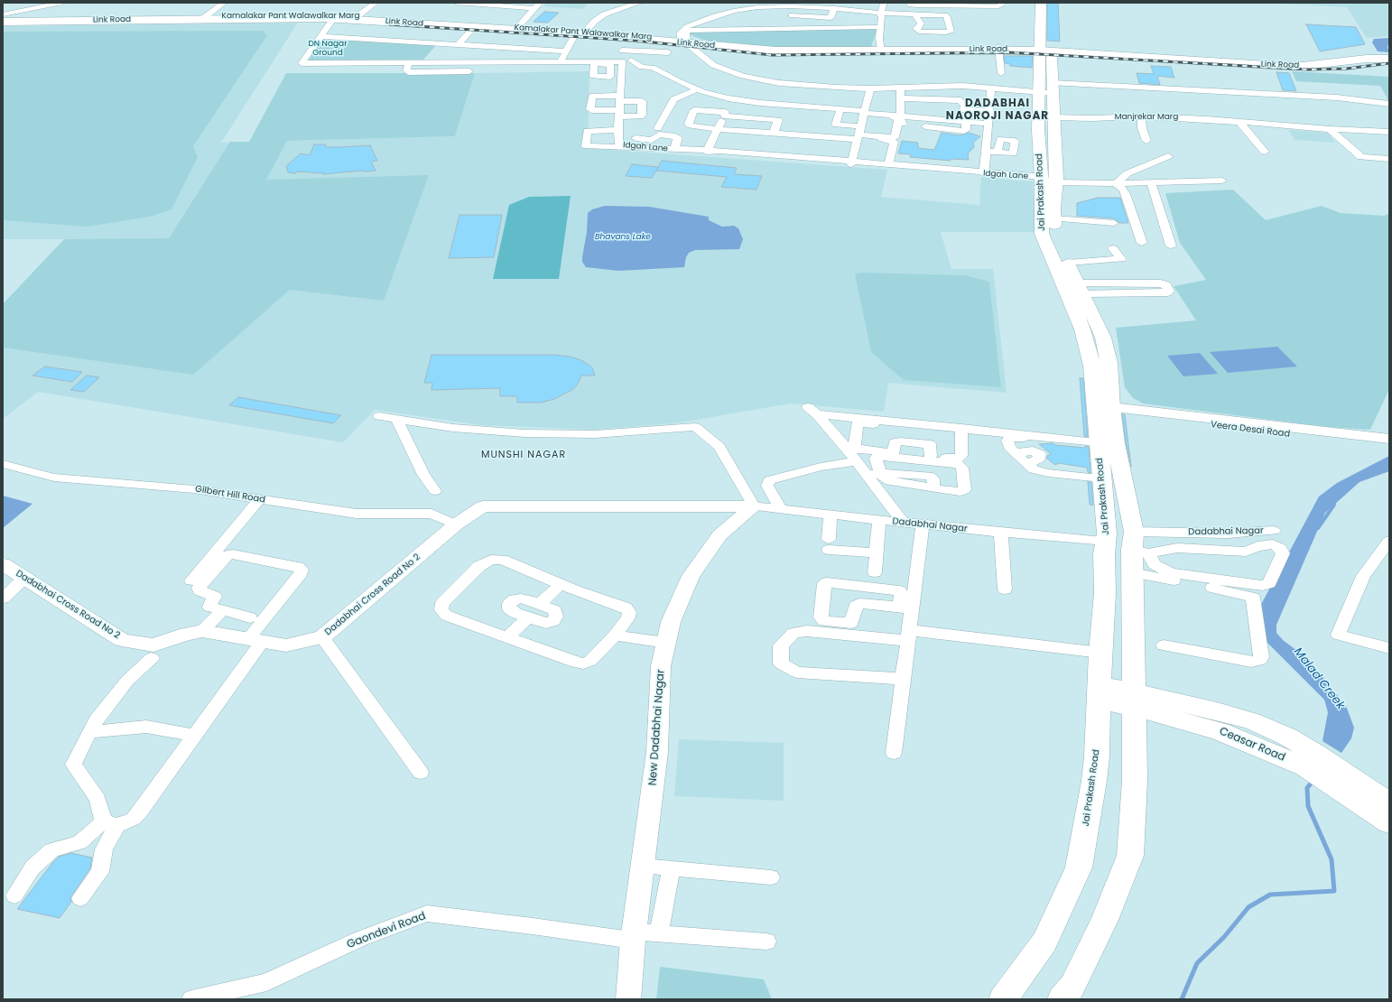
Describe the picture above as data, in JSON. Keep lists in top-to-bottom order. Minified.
{"streets":{"main road":["Kamalakar Pant Walawalkar Marg","Link Road","Jai Prakash Road","Ceasar Road"],"street":["Manjrekar Marg","Idgah Lane","Veera Desai Road","Gilbert Hill Road","Dadabhai Nagar","Dadabhai Cross Road No 2","New Dadabhai Nagar","Gaondevi Road"]},"crossings":[["Kamalakar Pant Walawalkar Marg","Link Road"],["Link Road","Idgah Lane"],["Link Road","Jai Prakash Road"],["Manjrekar Marg","Jai Prakash Road"],["Idgah Lane","Jai Prakash Road"],["Jai Prakash Road","Veera Desai Road"],["Jai Prakash Road","Dadabhai Nagar"],["Jai Prakash Road","Ceasar Road"],["Gilbert Hill Road","Dadabhai Cross Road No 2"],["Dadabhai Nagar","Dadabhai Cross Road No 2"],["Dadabhai Nagar","New Dadabhai Nagar"],["Dadabhai Cross Road No 2","New Dadabhai Nagar"],["New Dadabhai Nagar","Gaondevi Road"]],"districts":["DADABHAI NAOROJI NAGAR","MUNSHI NAGAR"],"water":["Bhavans Lake","Malad Creek"],"parks":["DN Nagar Ground"]}
